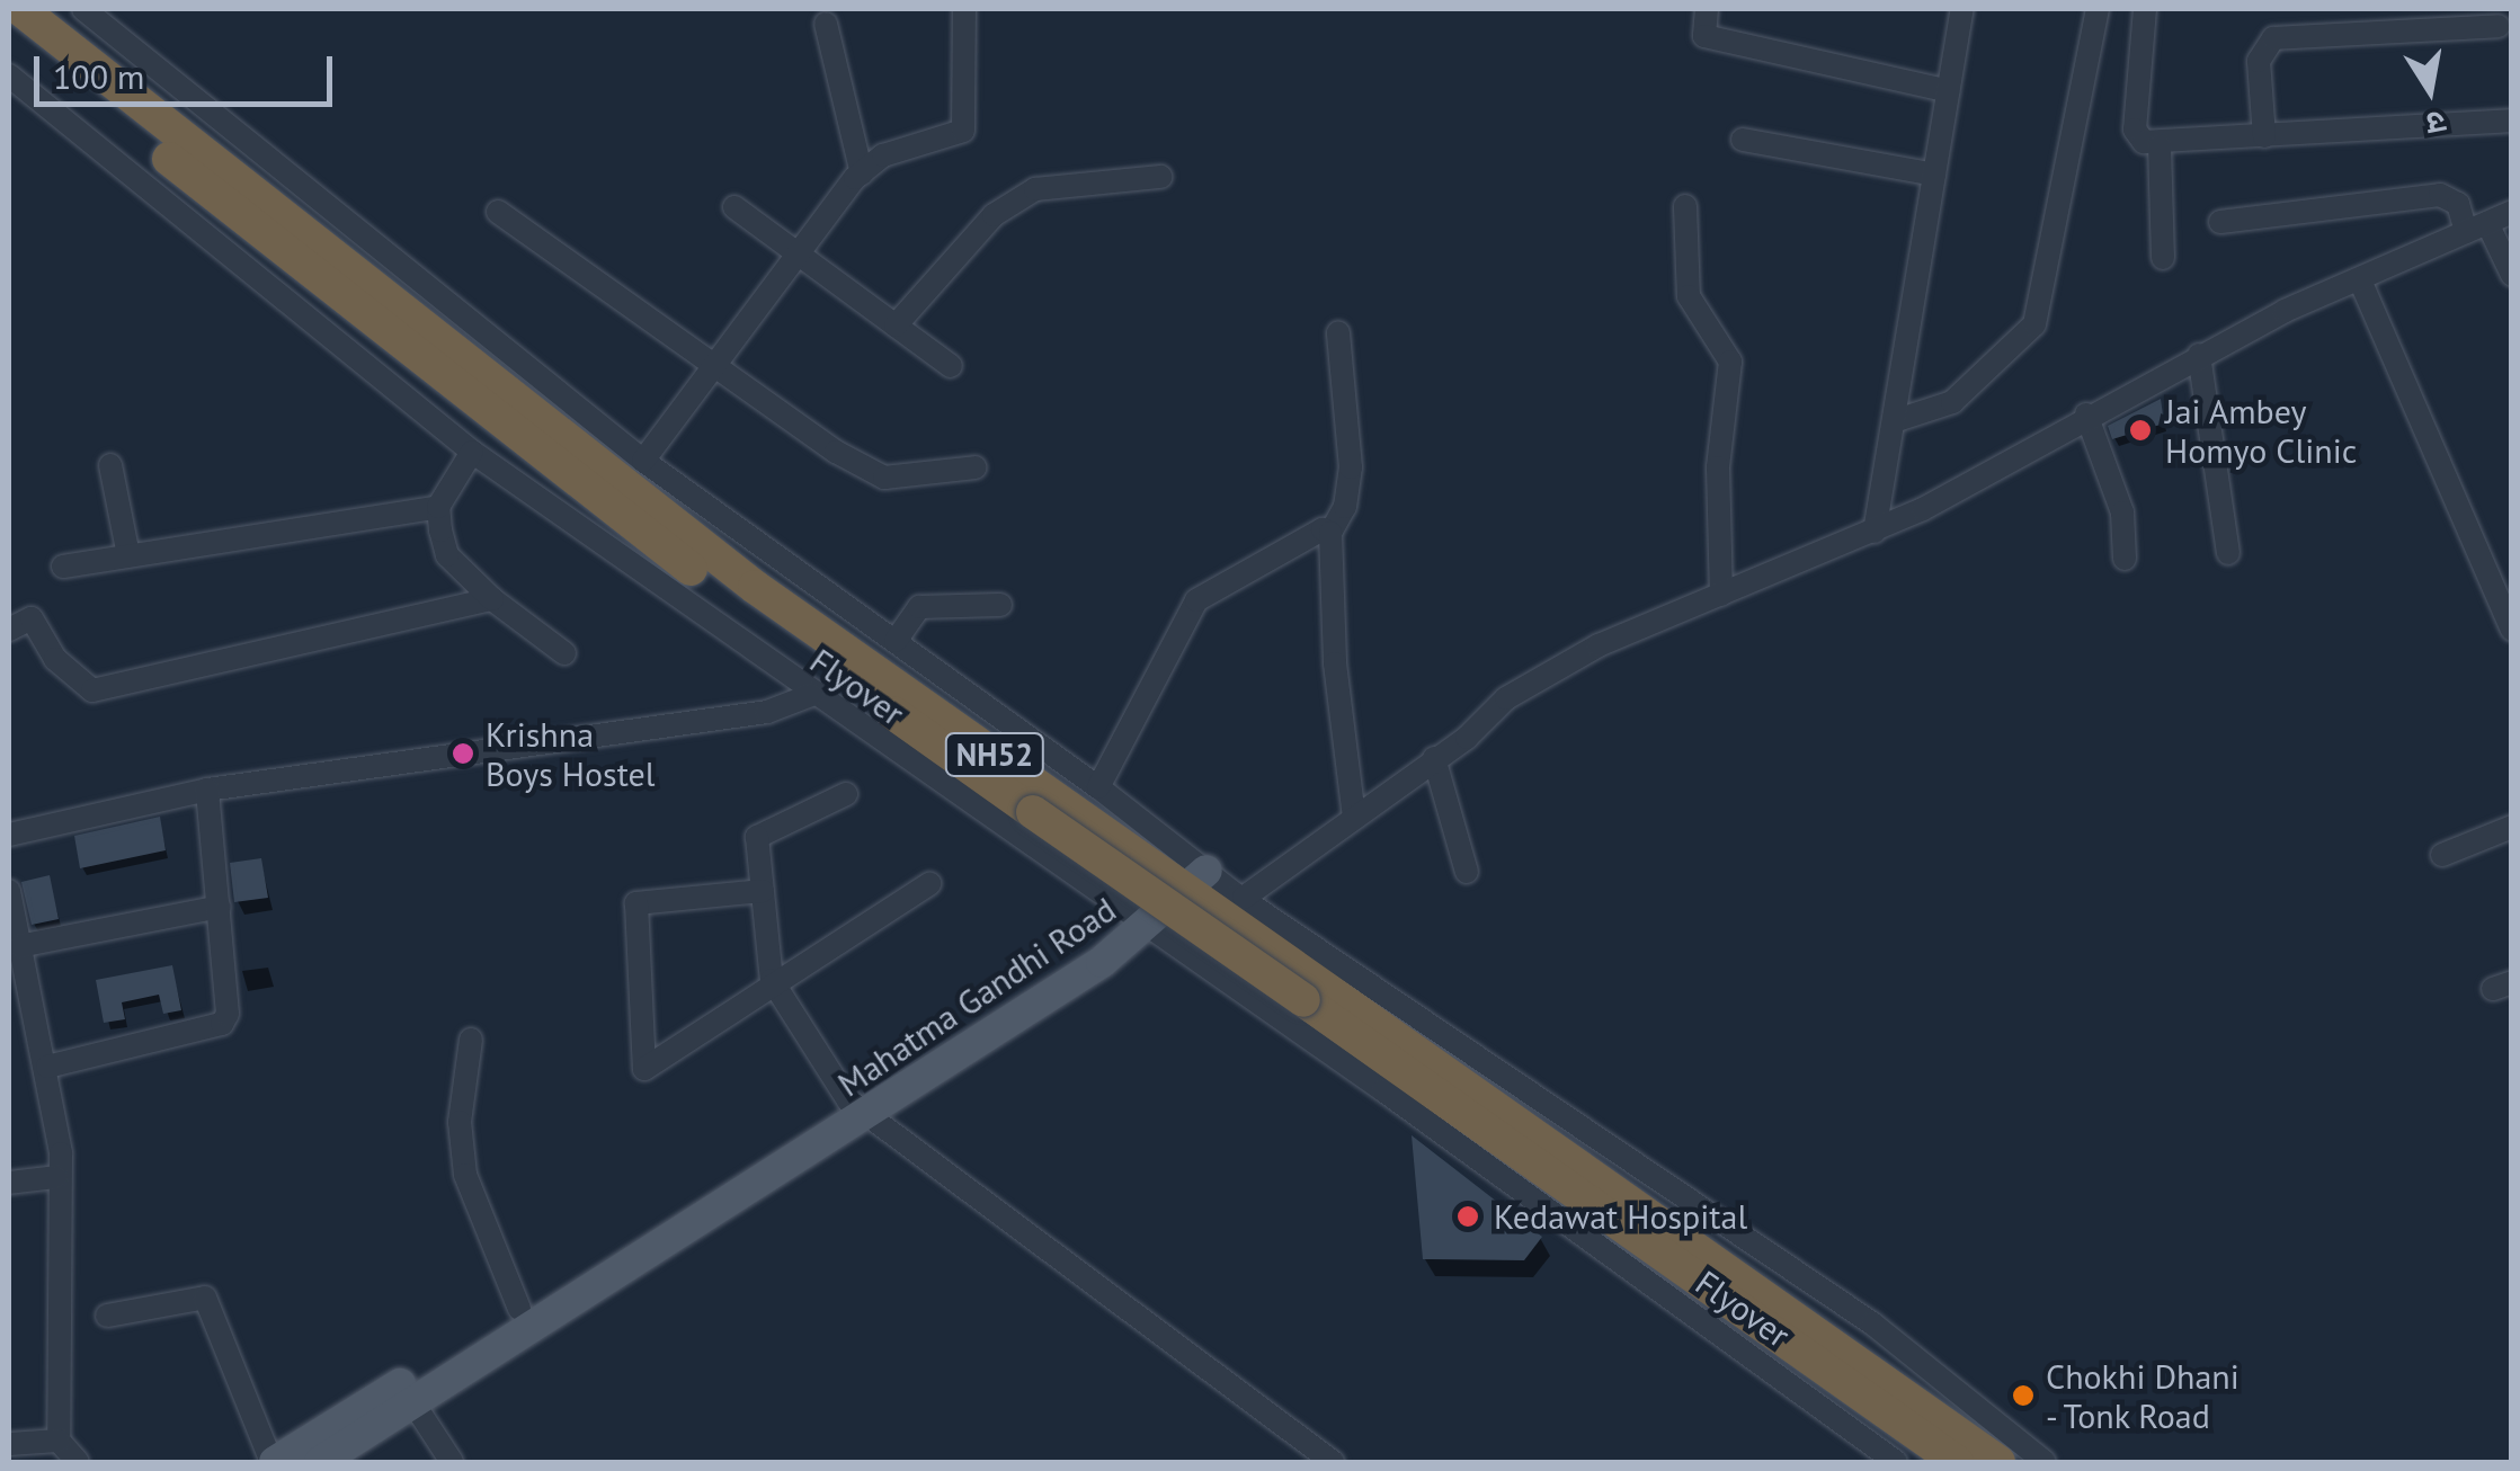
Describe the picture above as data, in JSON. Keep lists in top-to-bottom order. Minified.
{"streets":{"highway":["Flyover","NH52"],"main road":["Mahatma Gandhi Road"]},"crossings":[["NH52","Mahatma Gandhi Road"]],"places":["Jai Ambey Homyo Clinic","Krishna Boys Hostel","Kedawat Hospital","Chokhi Dhani - Tonk Road"],"scale_bar":"100 m","north":"bottom"}
